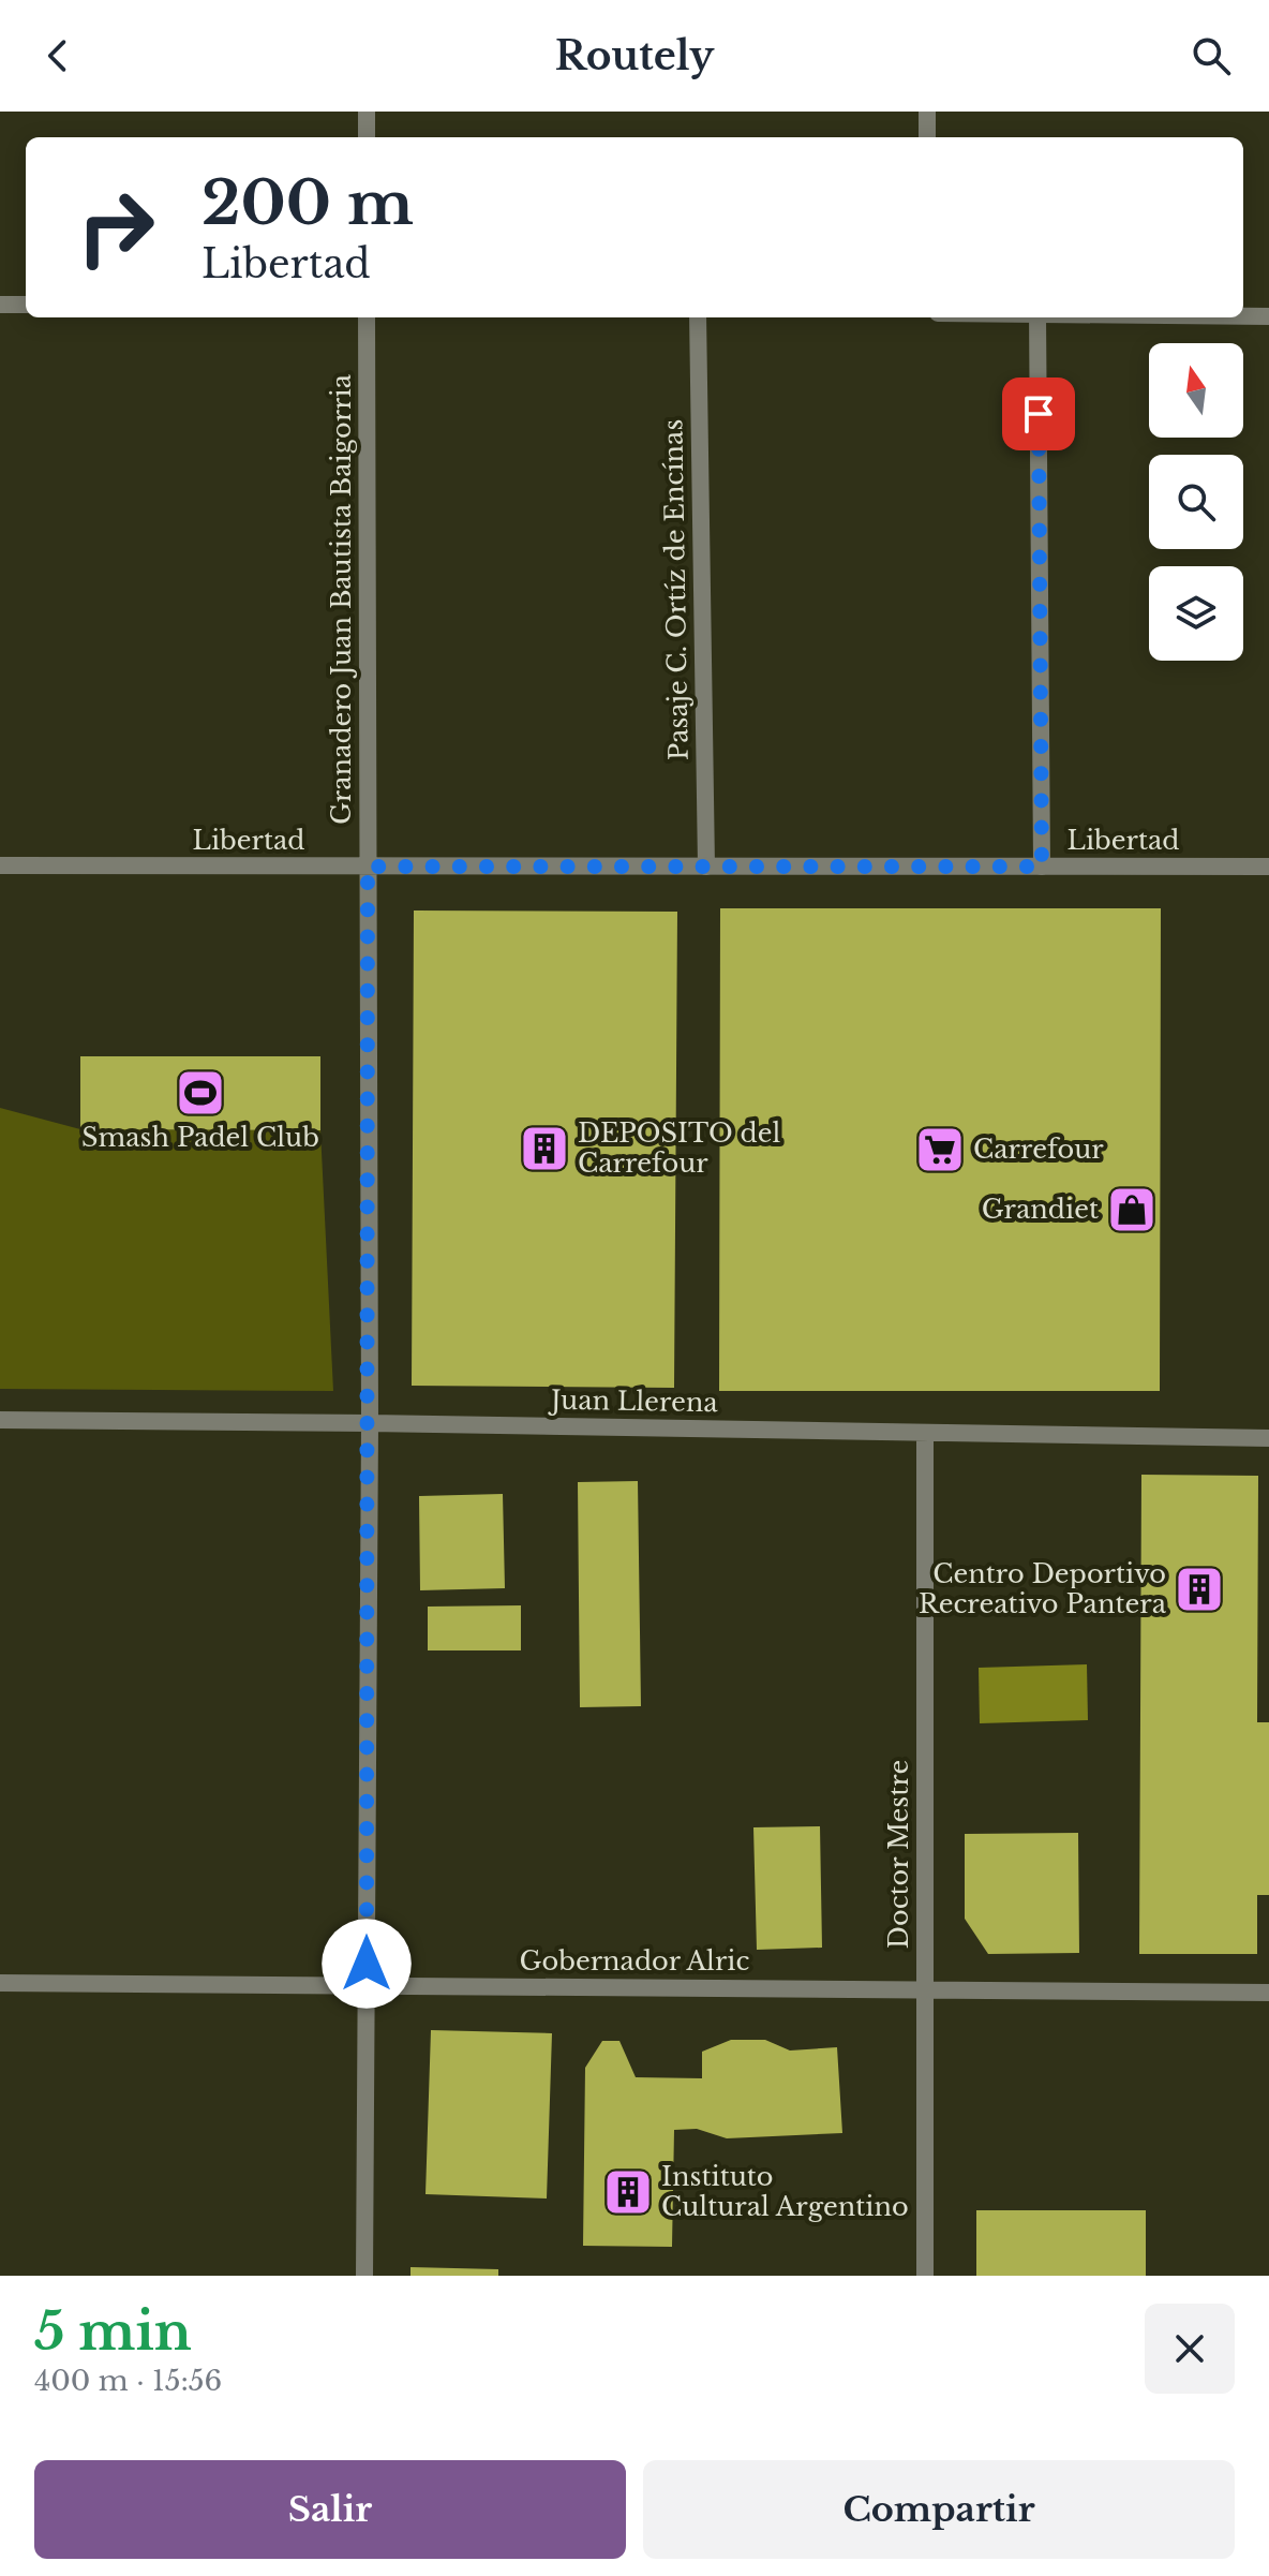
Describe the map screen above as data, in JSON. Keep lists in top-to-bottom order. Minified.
{"streets":{"street":["Pasaje C. Ortíz de Encínas","Granadero Juan Bautista Baigorria","Libertad","Juan Llerena","Doctor Mestre","Gobernador Alric"]},"crossings":[["Pasaje C. Ortíz de Encínas","Libertad"],["Granadero Juan Bautista Baigorria","Libertad"],["Granadero Juan Bautista Baigorria","Juan Llerena"],["Granadero Juan Bautista Baigorria","Gobernador Alric"],["Juan Llerena","Doctor Mestre"],["Doctor Mestre","Gobernador Alric"]],"places":{"sports":["Smash Padel Club"],"building":["DEPOSITO del Carrefour","Centro Deportivo Recreativo Pantera","Instituto Cultural Argentino"],"supermarket":["Carrefour"],"shop":["Grandiet"]},"north":"top","page":{"header":"Routely","turn":["200 m","Libertad"],"heading":["5 min","400 m · 15:56"],"buttons":["Salir","Compartir"]}}
